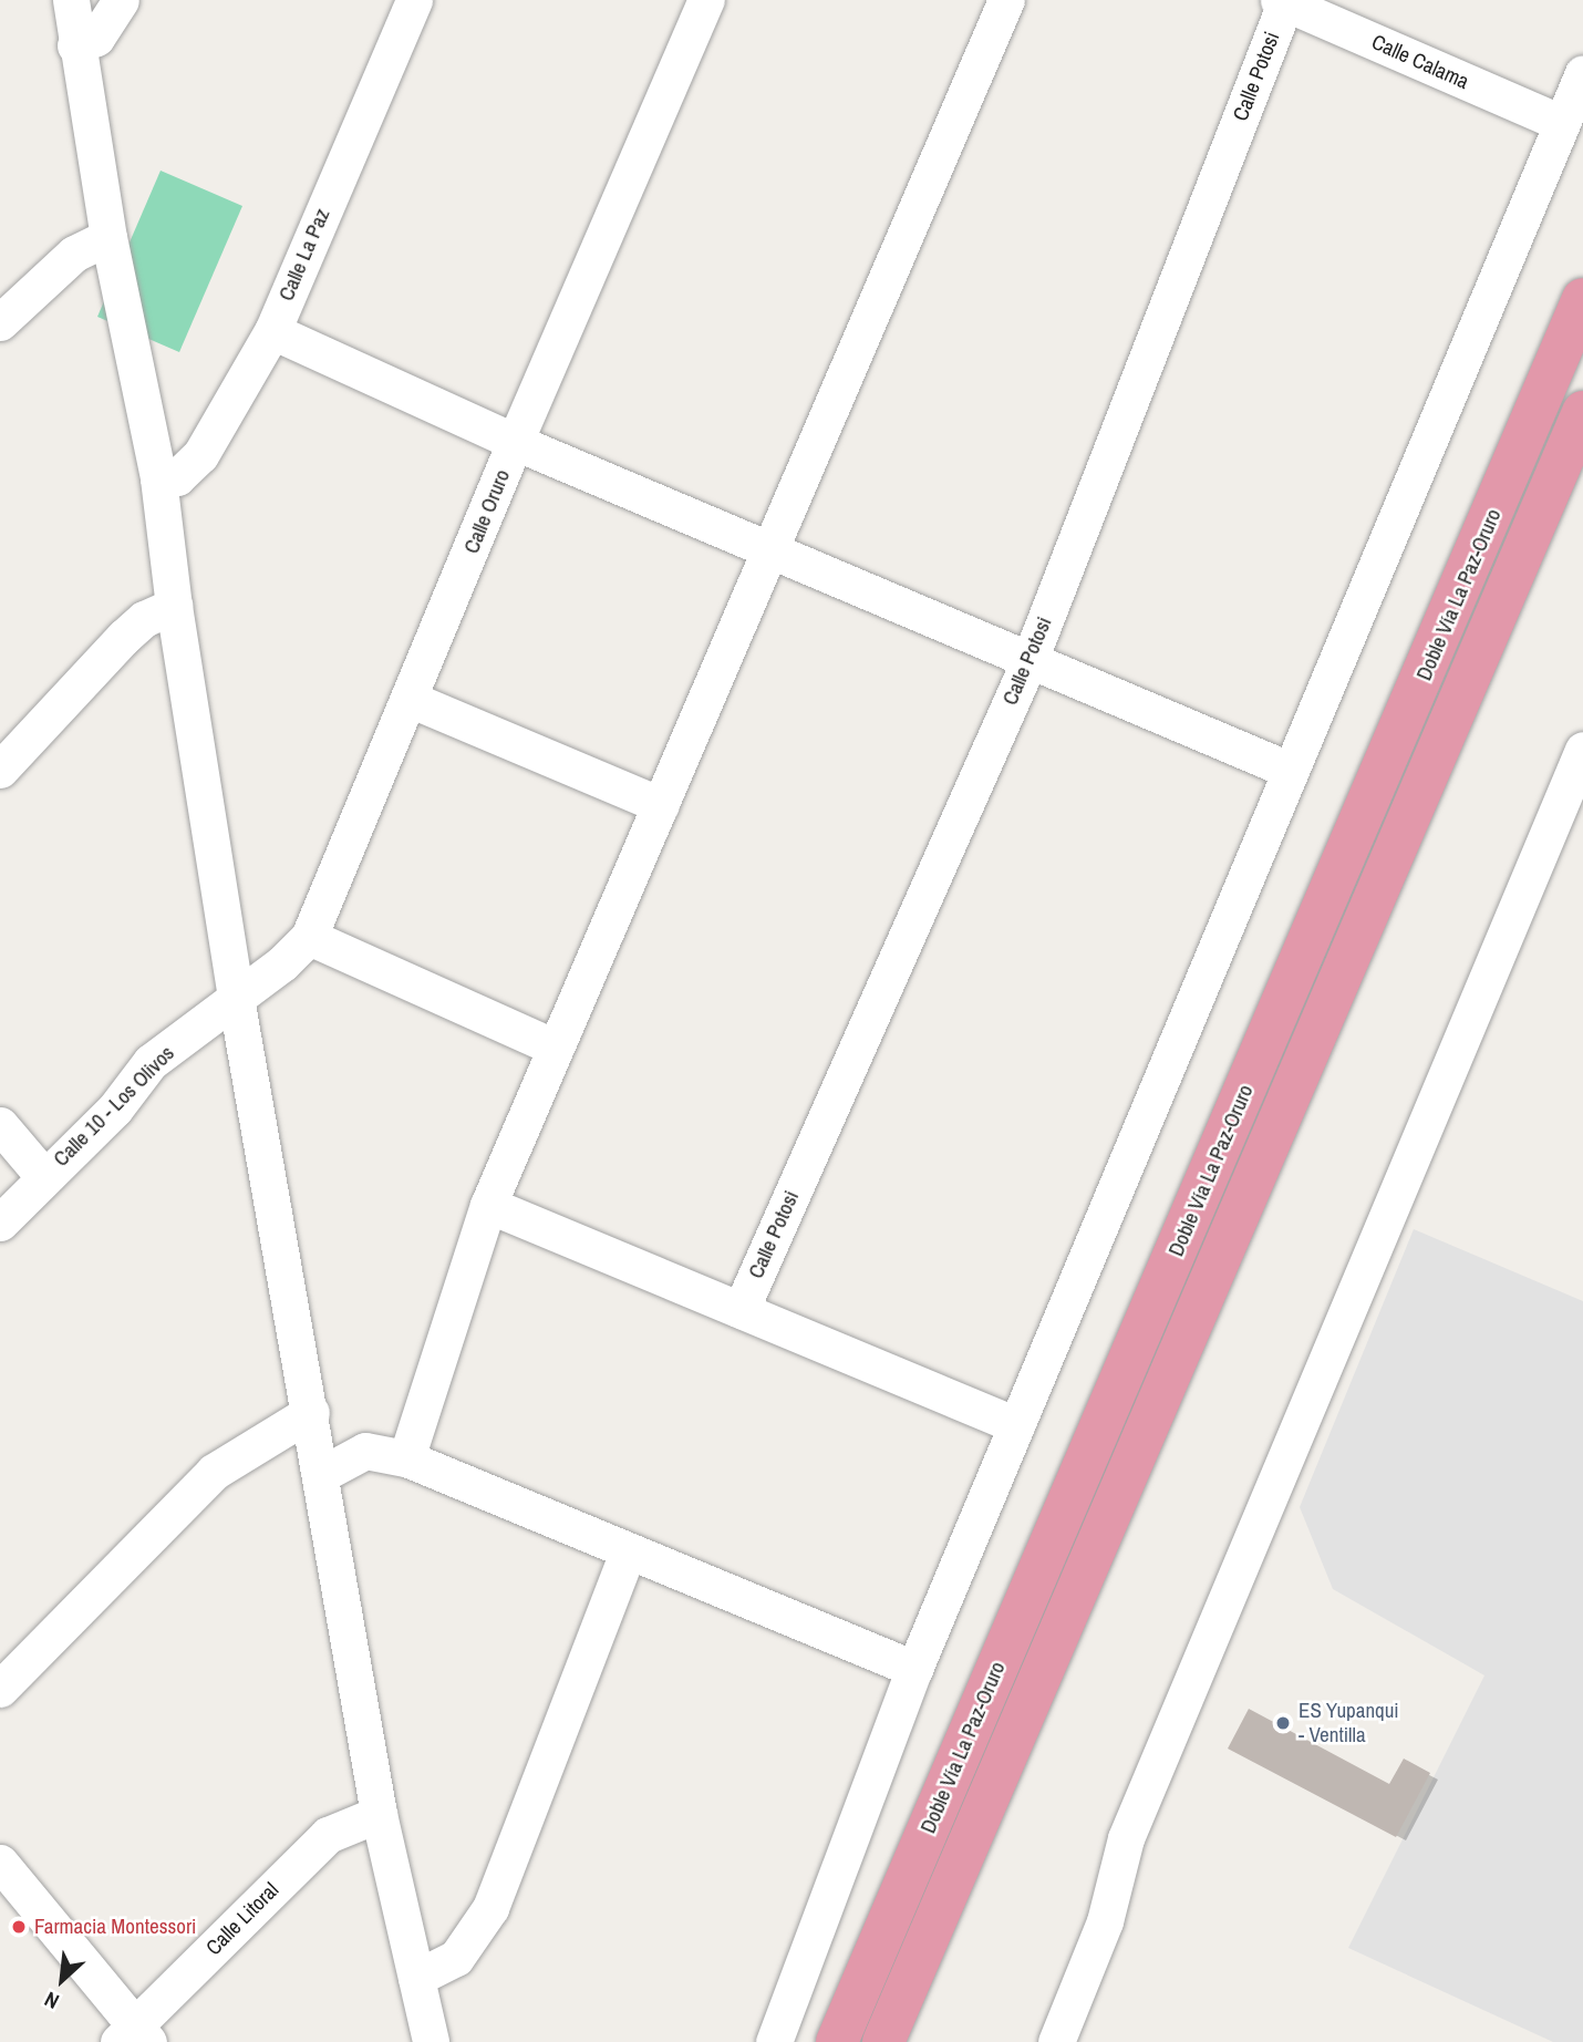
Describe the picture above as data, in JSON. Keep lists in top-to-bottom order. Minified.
{"streets":{"highway":["Doble Vía La Paz-Oruro"],"street":["Calle Calama","Calle Potosi","Calle La Paz","Calle Oruro","Calle 10 - Los Olivos","Calle Litoral"]},"crossings":[["Calle Calama","Calle Potosi"],["Calle Oruro","Calle 10 - Los Olivos"]],"places":["ES Yupanqui - Ventilla","Farmacia Montessori"],"north":"bottom left"}
